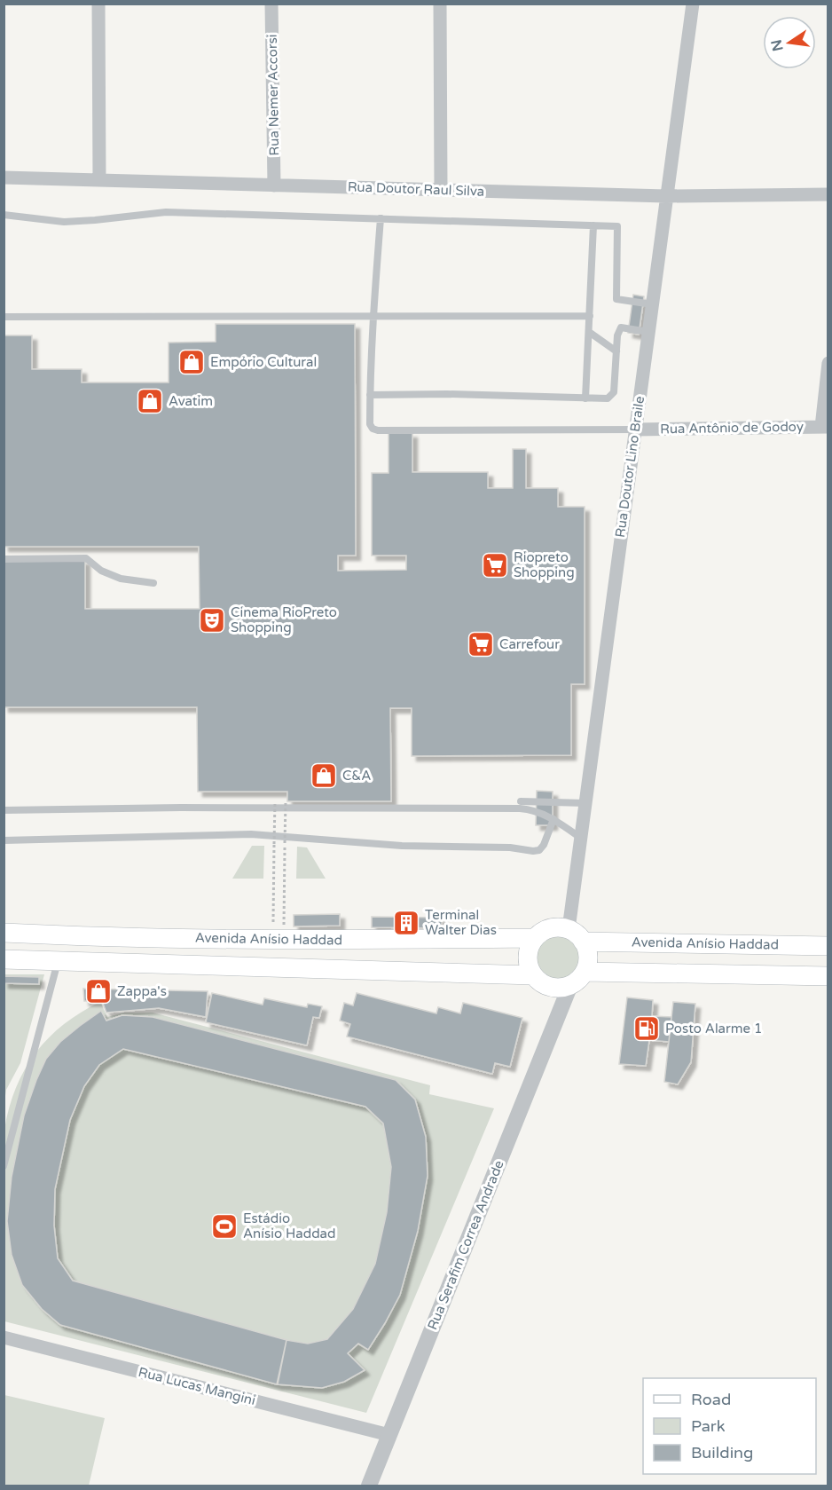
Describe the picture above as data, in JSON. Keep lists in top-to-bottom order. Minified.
{"streets":{"main road":["Avenida Anísio Haddad"],"street":["Rua Nemer Accorsi","Rua Doutor Raul Silva","Rua Antônio de Godoy","Rua Doutor Lino Braile","Rua Serafim Correa Andrade","Rua Lucas Mangini"]},"crossings":[["Rua Nemer Accorsi","Rua Doutor Raul Silva"],["Rua Doutor Raul Silva","Rua Doutor Lino Braile"],["Rua Antônio de Godoy","Rua Doutor Lino Braile"],["Rua Doutor Lino Braile","Avenida Anísio Haddad"],["Rua Doutor Lino Braile","Rua Serafim Correa Andrade"],["Avenida Anísio Haddad","Rua Serafim Correa Andrade"],["Rua Serafim Correa Andrade","Rua Lucas Mangini"]],"places":{"shop":["Empório Cultural","Avatim","C&A","Zappa's"],"supermarket":["Riopreto Shopping","Carrefour"],"theatre":["Cinema RioPreto Shopping"],"building":["Terminal Walter Dias"],"fuel station":["Posto Alarme 1"],"sports":["Estádio Anísio Haddad"]},"legend":["Road","Park","Building"],"north":"left"}
